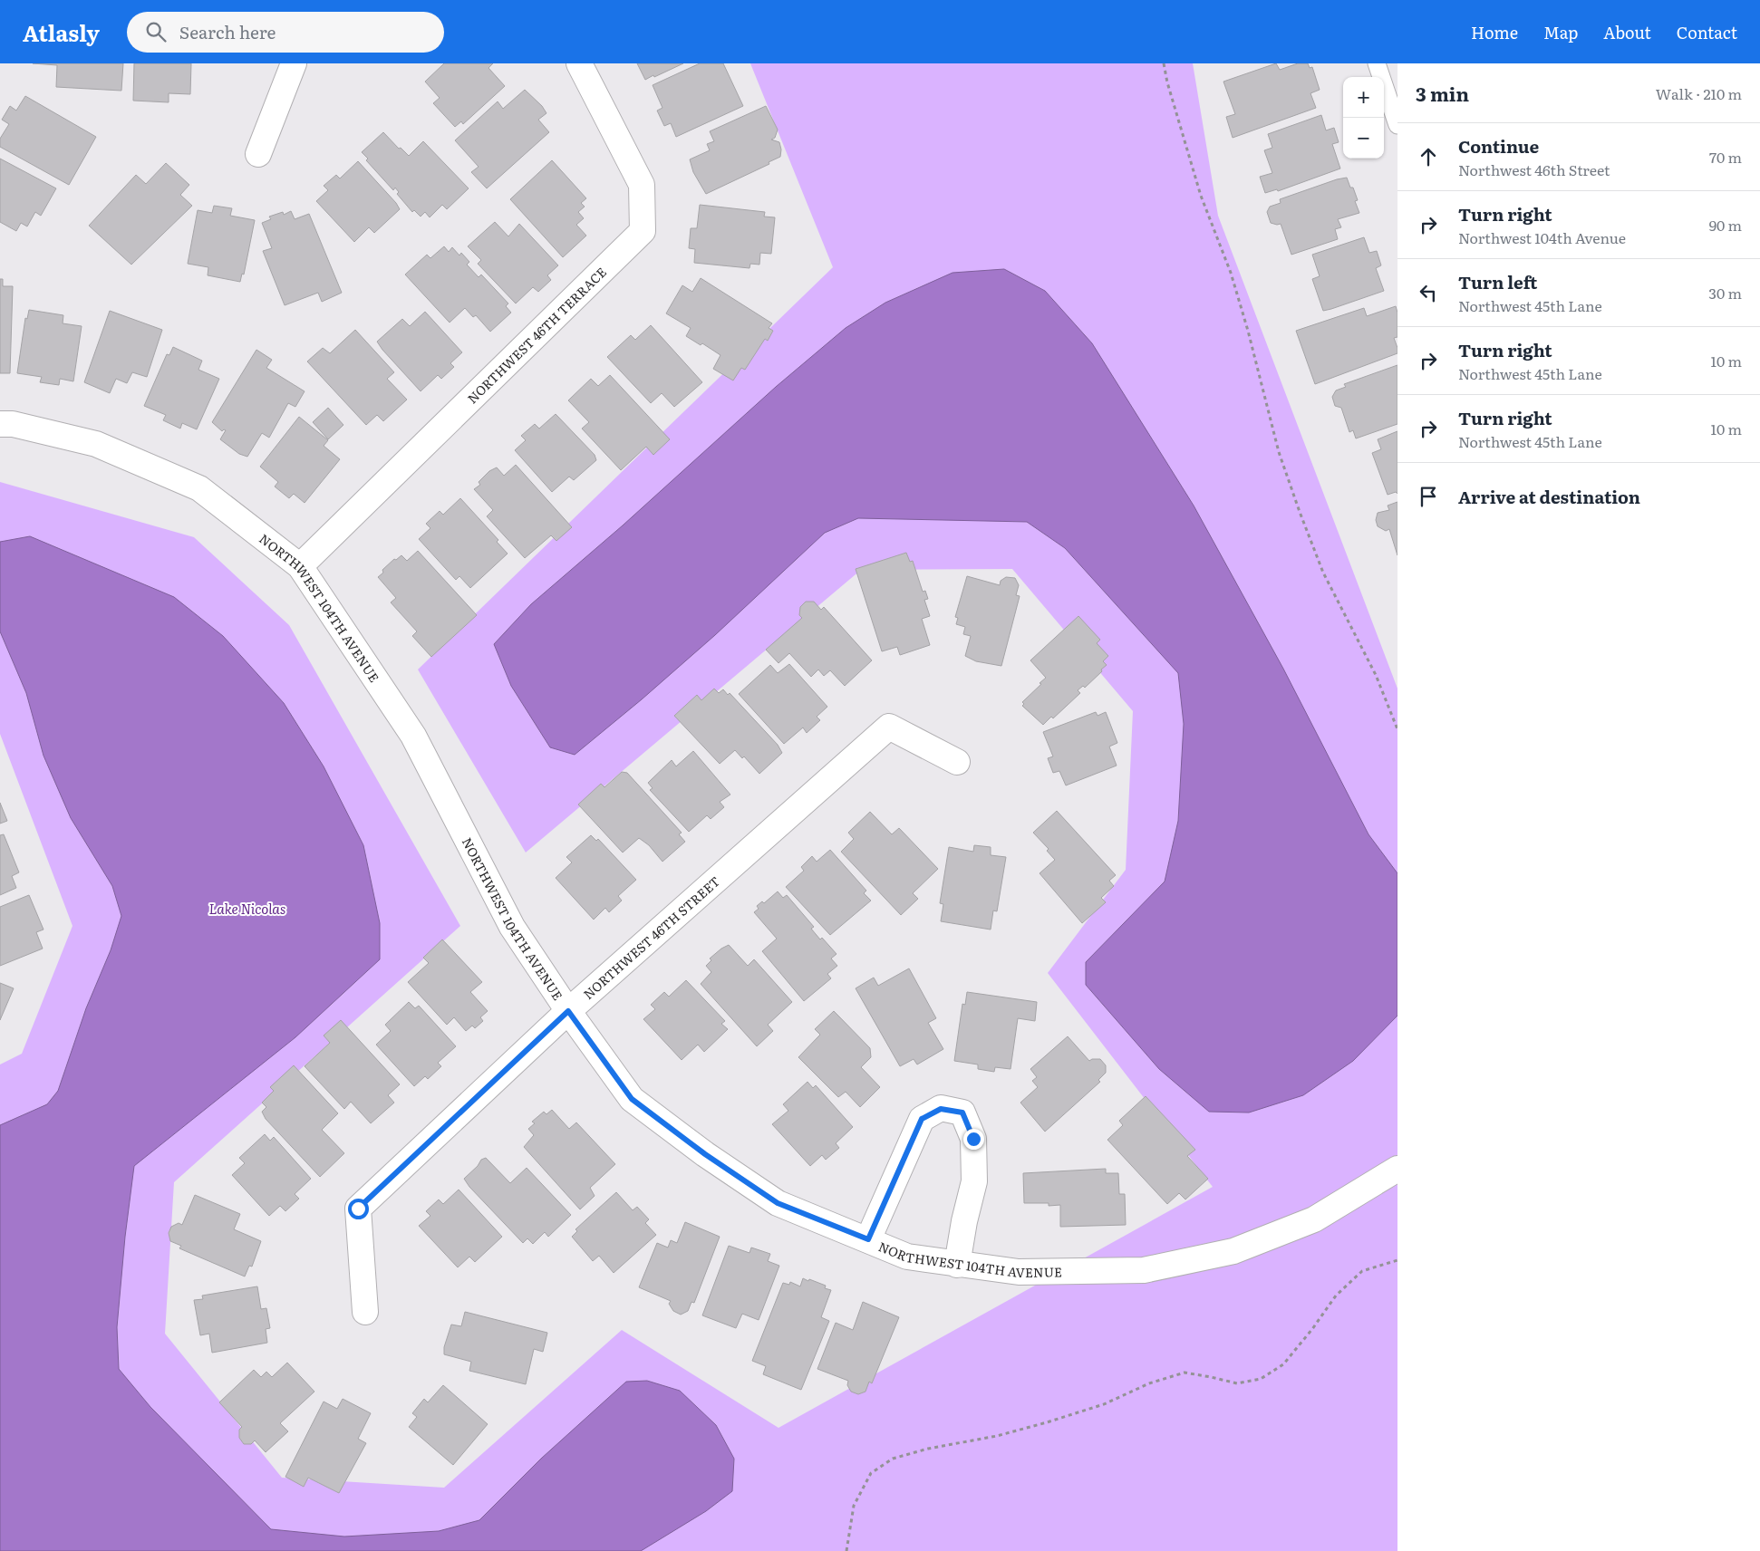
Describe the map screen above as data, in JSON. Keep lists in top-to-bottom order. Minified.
{"streets":{"street":["NORTHWEST 46TH TERRACE","NORTHWEST 104TH AVENUE","NORTHWEST 46TH STREET"]},"crossings":[["NORTHWEST 46TH TERRACE","NORTHWEST 104TH AVENUE"],["NORTHWEST 104TH AVENUE","NORTHWEST 46TH STREET"]],"water":["Lake Nicolas"],"page":{"header":"Atlasly","search":"Search here","nav":["Home","Map","About","Contact"],"heading":["3 min","Walk · 210 m"],"map_buttons":["+","−"],"list":[["Continue","Northwest 46th Street","70 m"],["Turn right","Northwest 104th Avenue","90 m"],["Turn left","Northwest 45th Lane","30 m"],["Turn right","Northwest 45th Lane","10 m"],["Turn right","Northwest 45th Lane","10 m"],"Arrive at destination"]}}
